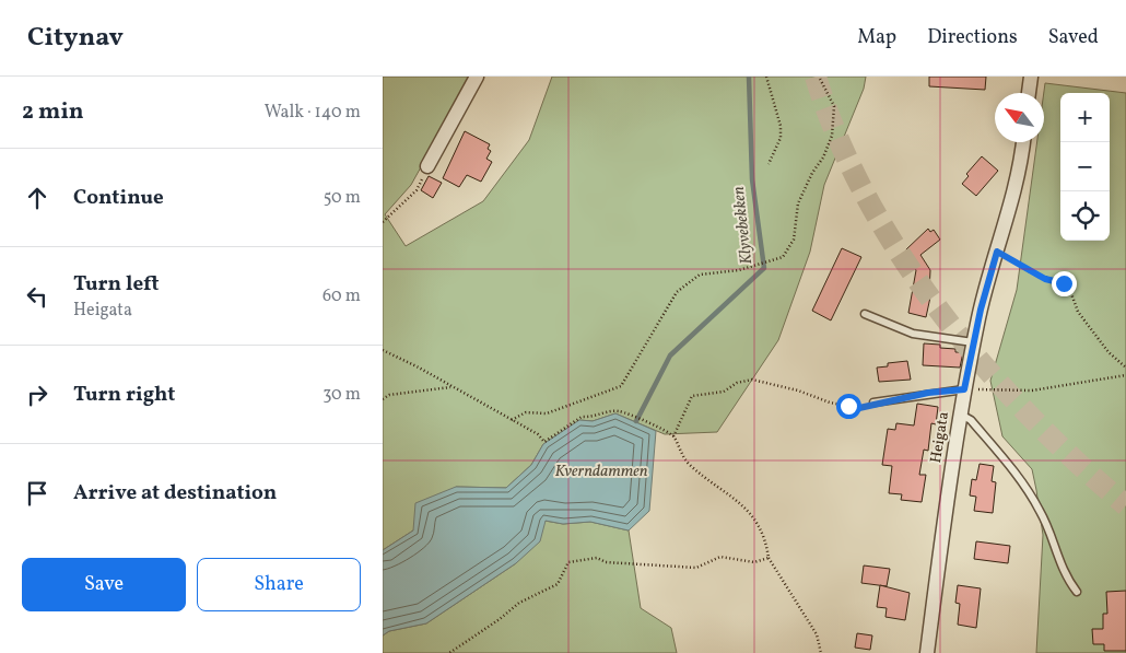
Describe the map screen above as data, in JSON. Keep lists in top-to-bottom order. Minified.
{"streets":{"street":["Heigata"]},"water":["Klyvebekken","Kverndammen"],"north":"top left","page":{"header":"Citynav","nav":["Map","Directions","Saved"],"heading":["2 min","Walk · 140 m"],"map_buttons":["+","−"],"list":[["Continue","50 m"],["Turn left","Heigata","60 m"],["Turn right","30 m"],"Arrive at destination"],"buttons":["Save","Share"]}}
